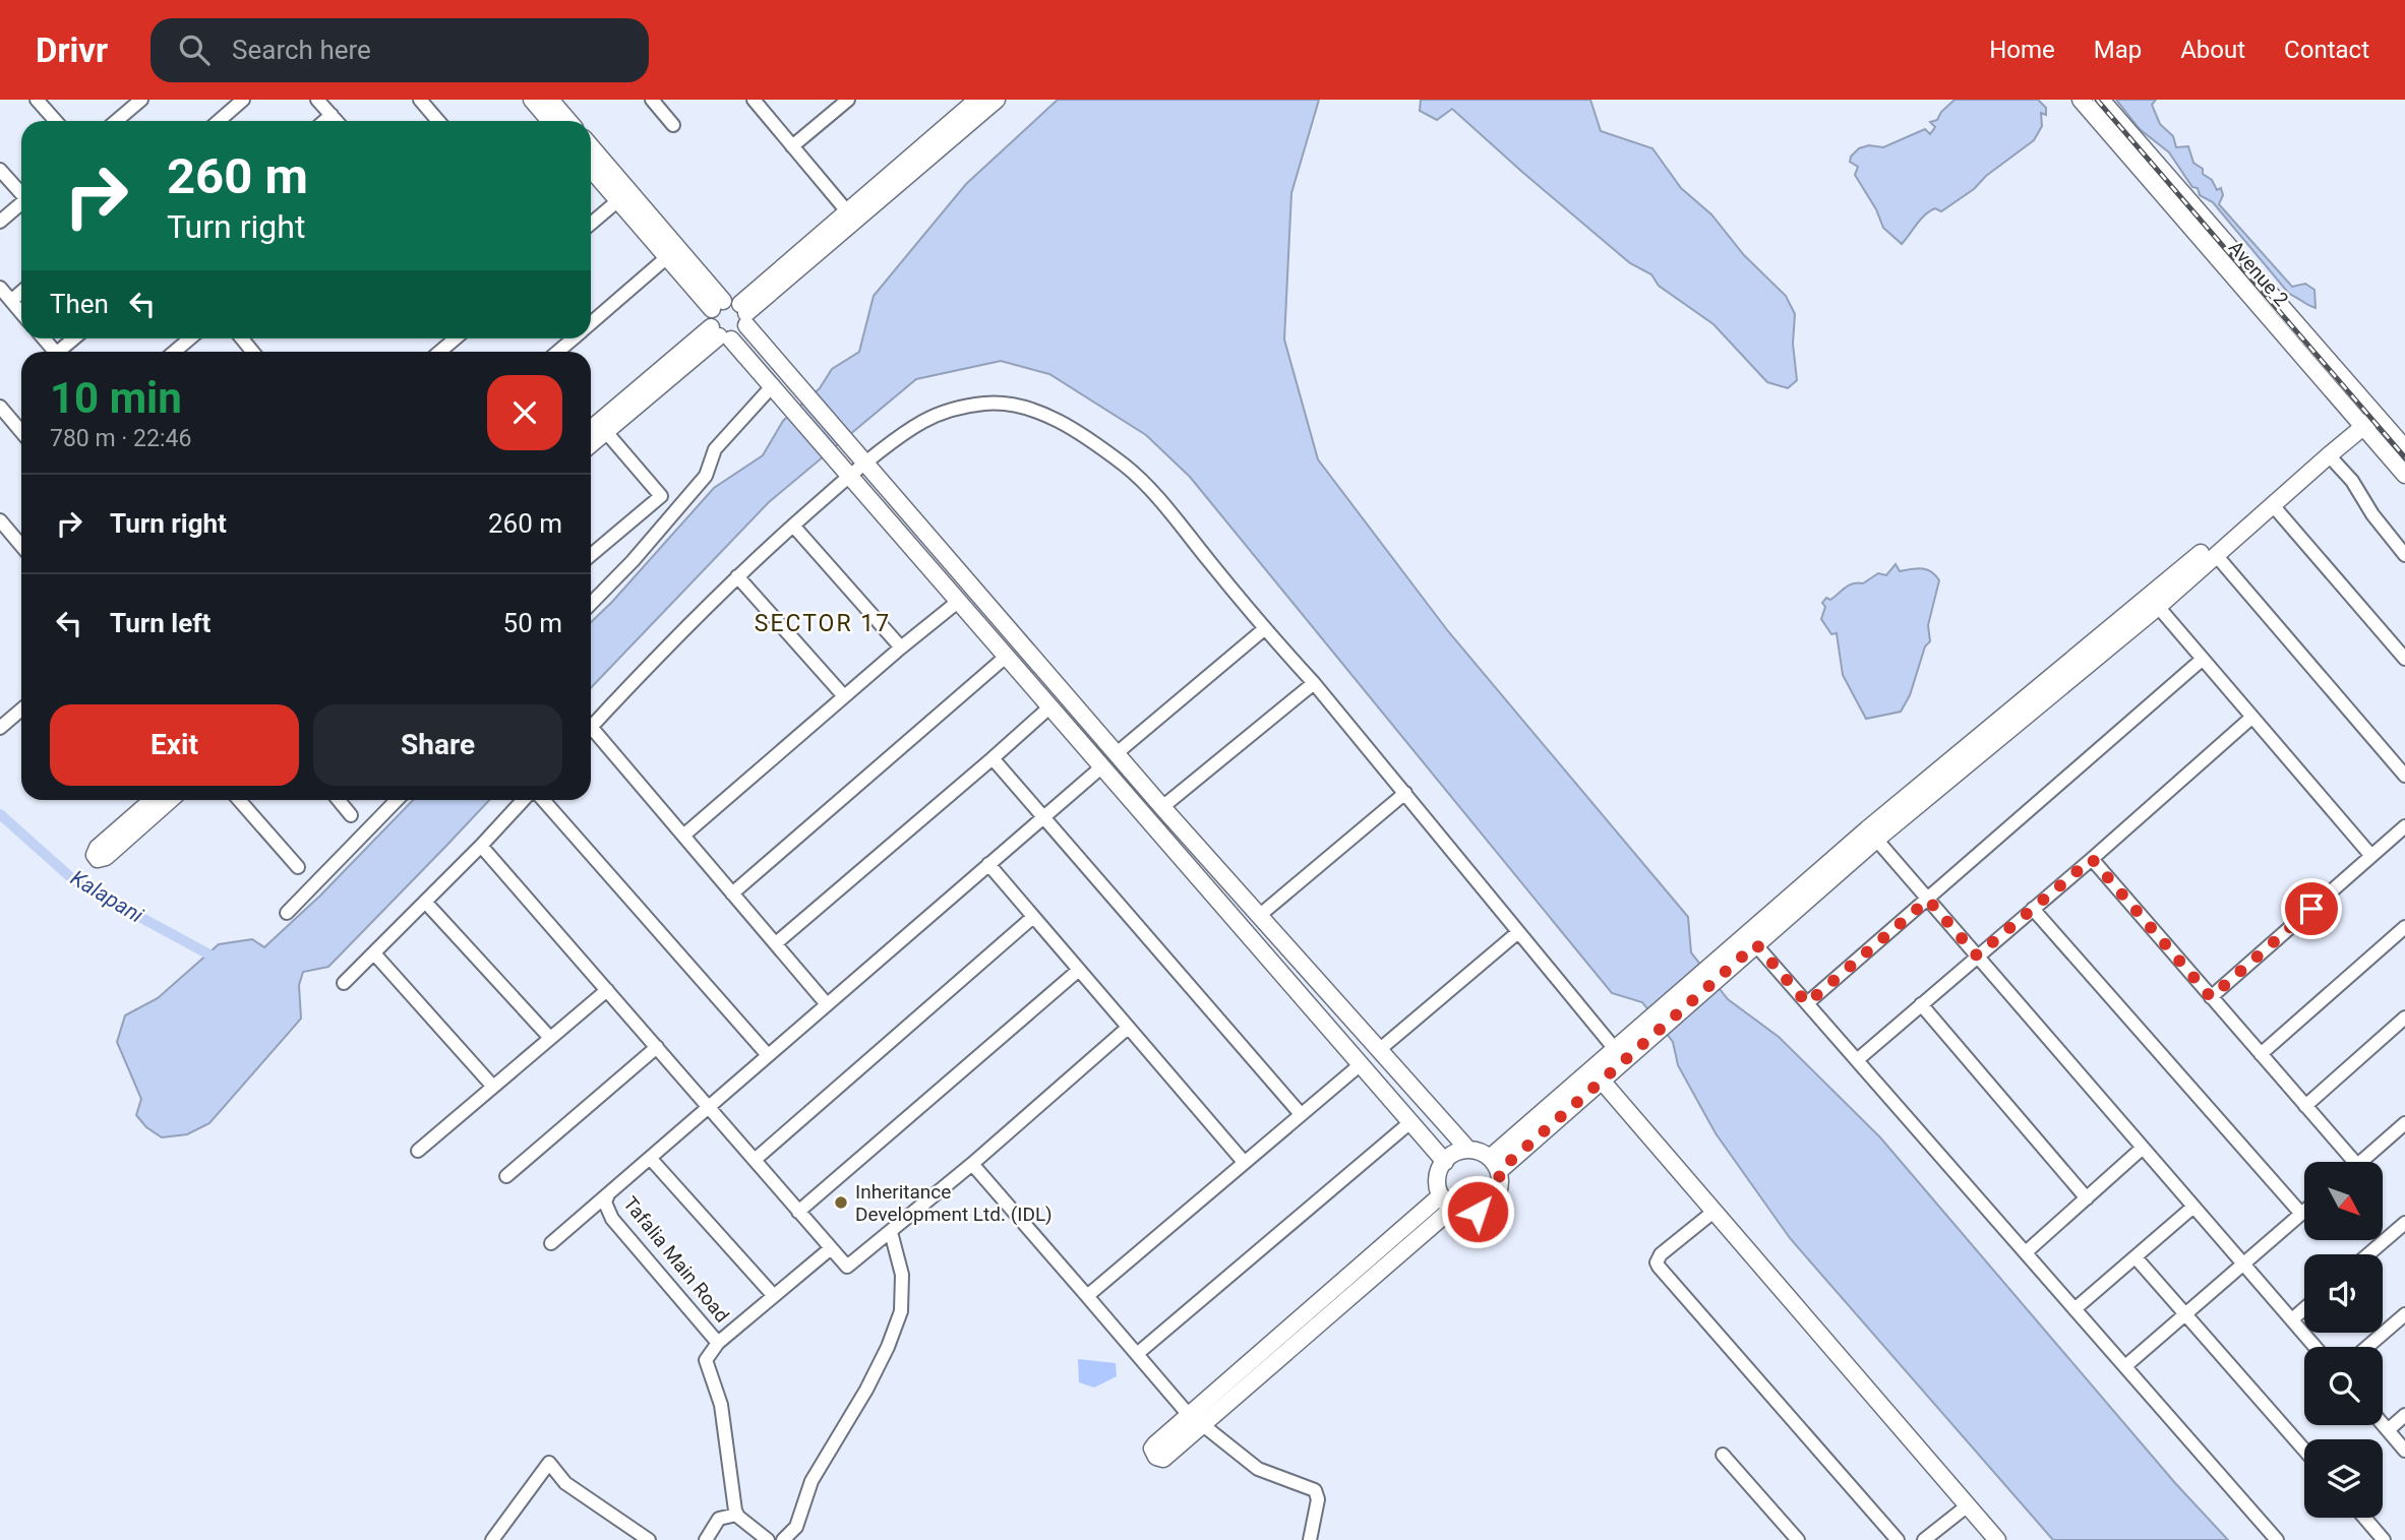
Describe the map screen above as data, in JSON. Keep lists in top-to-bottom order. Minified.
{"streets":{"street":["Avenue 2","Tafalia Main Road"]},"districts":["SECTOR 17"],"water":["Kalapani"],"places":["Inheritance Development Ltd. (IDL)"],"north":"bottom right","page":{"header":"Drivr","search":"Search here","nav":["Home","Map","About","Contact"],"turn":["260 m","Turn right"],"then":"Then","heading":["10 min","780 m · 22:46"],"list":[{"name":"Turn right","value":"260 m"},{"name":"Turn left","value":"50 m"}],"buttons":["Exit","Share"]}}
